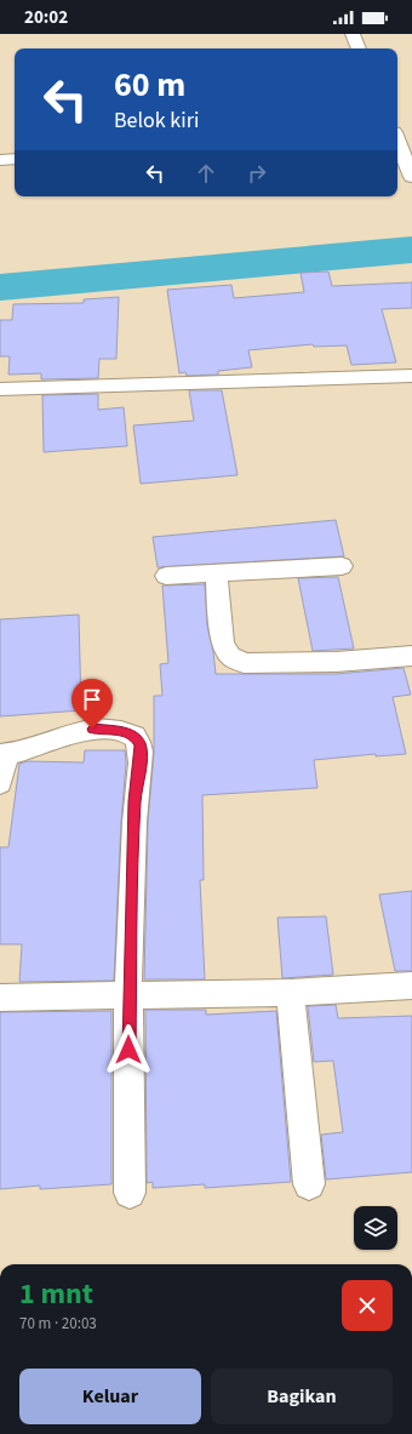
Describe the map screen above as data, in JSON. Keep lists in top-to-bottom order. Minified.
{"page":{"status":"20:02","turn":["60 m","Belok kiri"],"heading":["1 mnt","70 m · 20:03"],"buttons":["Keluar","Bagikan"]}}
